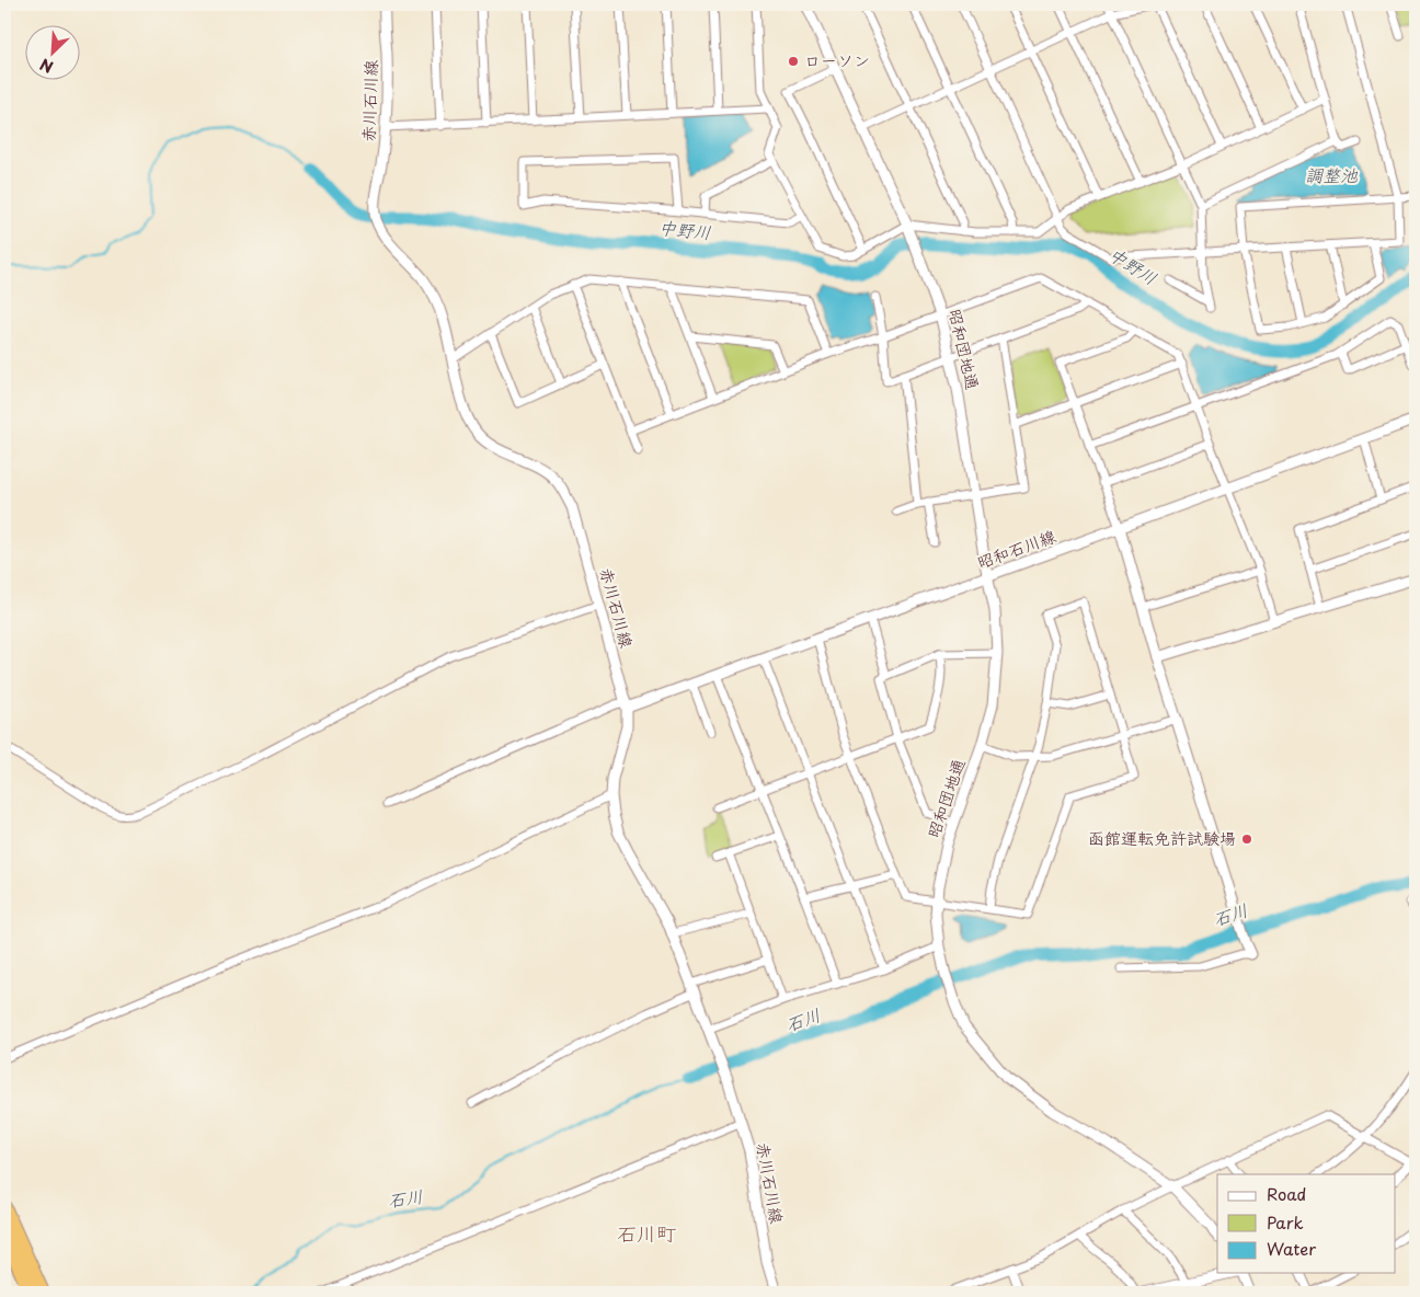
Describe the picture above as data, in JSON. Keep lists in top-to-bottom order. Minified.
{"streets":{"street":["赤川石川線","昭和団地通","昭和石川線"]},"crossings":[["赤川石川線","昭和石川線"],["昭和団地通","昭和石川線"]],"districts":["石川町"],"water":["調整池","中野川","石川"],"places":["ローソン","函館運転免許試験場"],"legend":["Road","Park","Water"],"north":"bottom left"}
